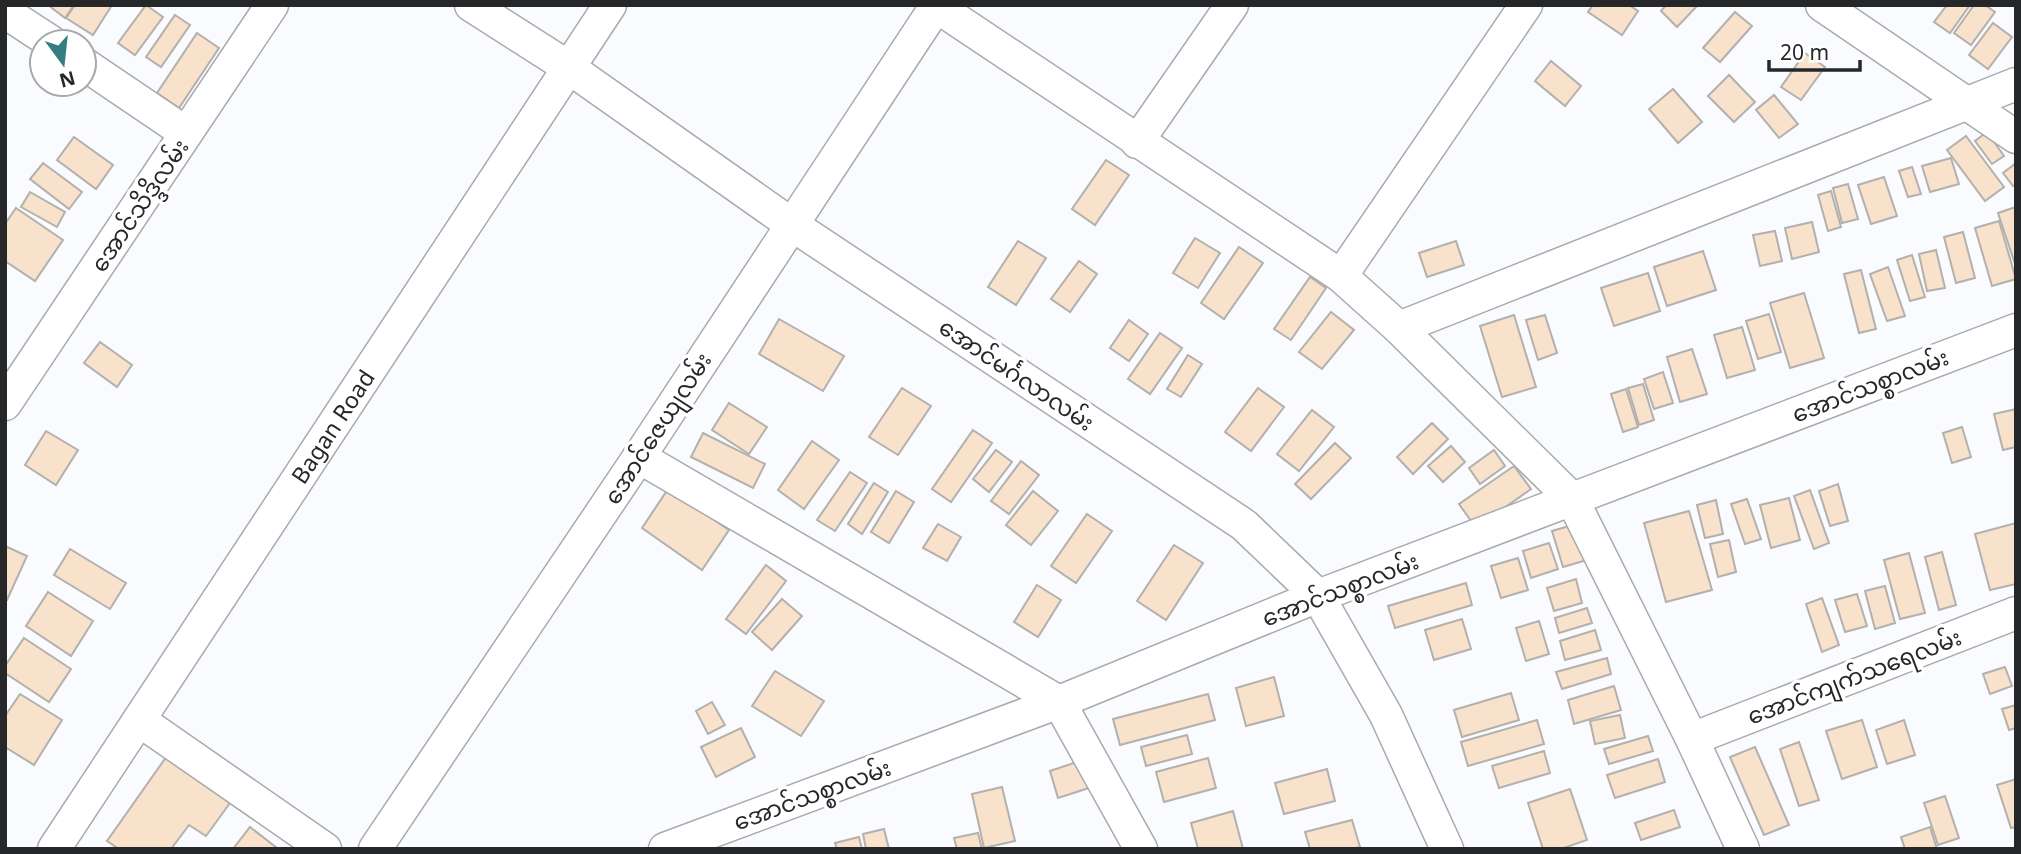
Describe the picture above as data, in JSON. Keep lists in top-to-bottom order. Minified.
{"streets":{"street":["အောင်သိဒ္ဒိလမ်း","အောင်မင်္ဂလာလမ်း","အောင်သစ္စာလမ်း","Bagan Road","အောင်ဇေယျလမ်း","အောင်ကျက်သရေလမ်း"]},"crossings":[["အောင်မင်္ဂလာလမ်း","အောင်သစ္စာလမ်း"],["အောင်မင်္ဂလာလမ်း","Bagan Road"],["အောင်မင်္ဂလာလမ်း","အောင်ဇေယျလမ်း"]],"scale_bar":"20 m","north":"bottom"}
